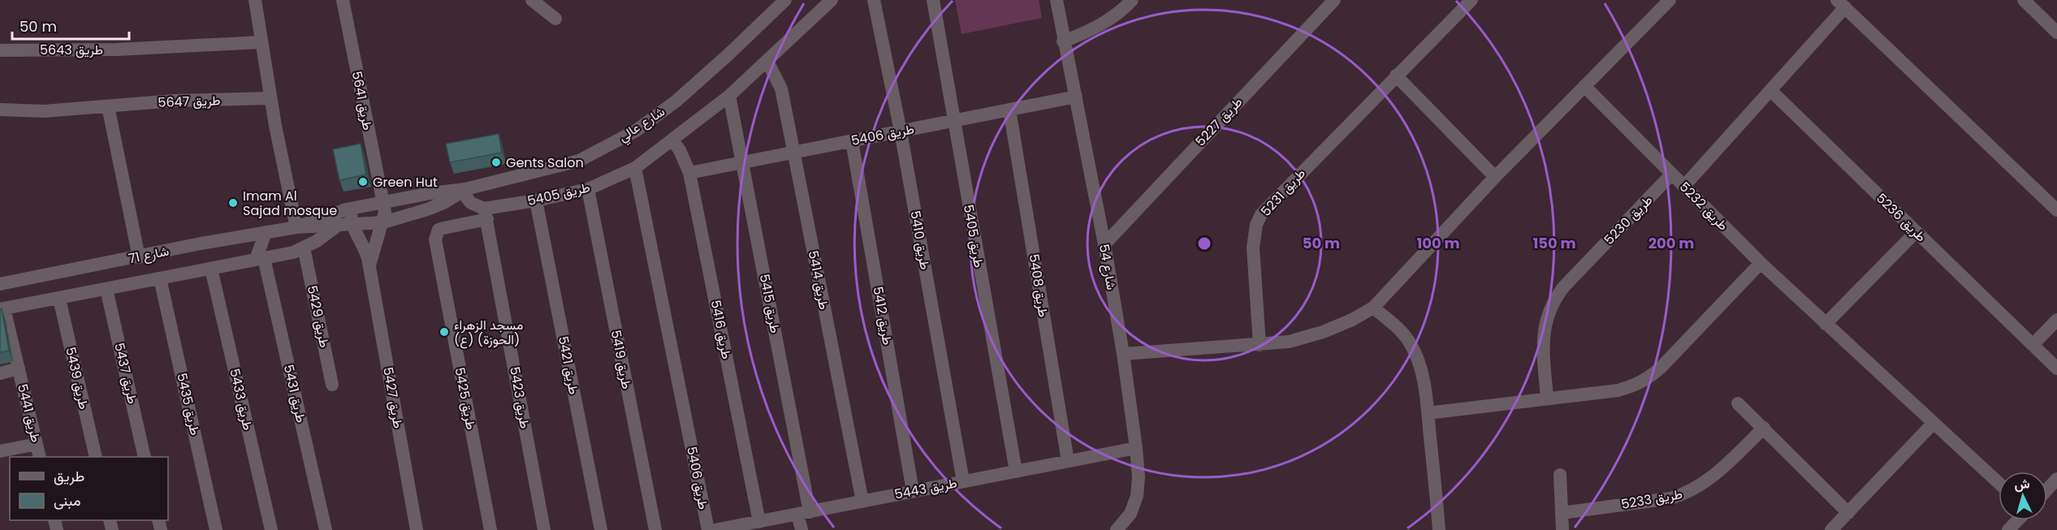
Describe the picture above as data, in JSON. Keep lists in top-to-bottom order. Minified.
{"streets":{"street":["طريق 5643","طريق 5641","طريق 5647","طريق 5227","شارع عالي","طريق 5406","طريق 5231","طريق 5405","طريق 5232","طريق 5236","طريق 5230","طريق 5410","شارع 71","شارع 54","طريق 5414","طريق 5408","طريق 5415","طريق 5412","طريق 5429","طريق 5416","طريق 5419","طريق 5421","طريق 5437","طريق 5439","طريق 5431","طريق 5427","طريق 5423","طريق 5425","طريق 5433","طريق 5435","طريق 5441","طريق 5443","طريق 5233"]},"crossings":[["طريق 5641","شارع عالي"],["طريق 5641","طريق 5427"],["طريق 5227","شارع 54"],["شارع عالي","شارع 71"],["شارع عالي","طريق 5427"],["طريق 5406","طريق 5405"],["طريق 5406","طريق 5410"],["طريق 5406","شارع 54"],["طريق 5406","طريق 5414"],["طريق 5406","طريق 5408"],["طريق 5406","طريق 5415"],["طريق 5406","طريق 5412"],["طريق 5406","طريق 5416"],["طريق 5405","طريق 5414"],["طريق 5405","طريق 5415"],["طريق 5405","طريق 5416"],["طريق 5405","طريق 5419"],["طريق 5405","طريق 5421"],["طريق 5405","طريق 5423"],["طريق 5405","طريق 5425"],["طريق 5405","طريق 5443"],["طريق 5232","طريق 5230"],["طريق 5410","طريق 5443"],["شارع 54","طريق 5443"],["طريق 5414","طريق 5443"],["طريق 5408","طريق 5443"],["طريق 5415","طريق 5443"],["طريق 5412","طريق 5443"],["طريق 5416","طريق 5443"],["طريق 5423","طريق 5425"]],"places":["Gents Salon","Green Hut","Imam Al Sajad mosque","مسجد الزهراء (ع) (الحوزة)"],"legend":["طريق","مبنى"],"scale_bar":"50 m","north":"top","rings":["50 m","100 m","150 m","200 m"]}
